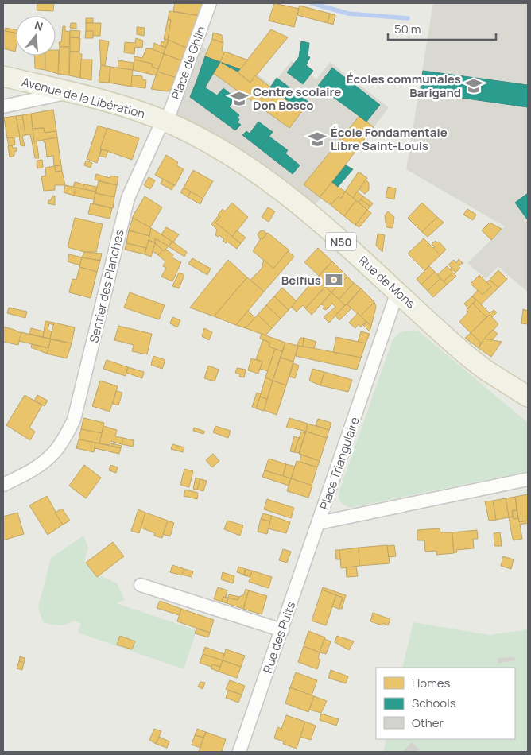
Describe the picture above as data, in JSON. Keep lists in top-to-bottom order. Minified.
{"streets":{"main road":["Avenue de la Libération","N50","Rue de Mons"],"street":["Place de Ghlin","Sentier des Planches","Place Triangulaire","Rue des Puits"]},"crossings":[["Place de Ghlin","Avenue de la Libération"],["Place de Ghlin","Rue de Mons"],["Place de Ghlin","Sentier des Planches"],["Avenue de la Libération","Rue de Mons"],["Avenue de la Libération","Sentier des Planches"],["Rue de Mons","Sentier des Planches"],["Rue de Mons","Place Triangulaire"],["Place Triangulaire","Rue des Puits"]],"places":{"school or university":["Écoles communales Barigand","Centre scolaire Don Bosco","École Fondamentale Libre Saint-Louis"],"bank":["Belfius"]},"legend":["Homes","Schools","Other"],"scale_bar":"50 m","north":"top"}
